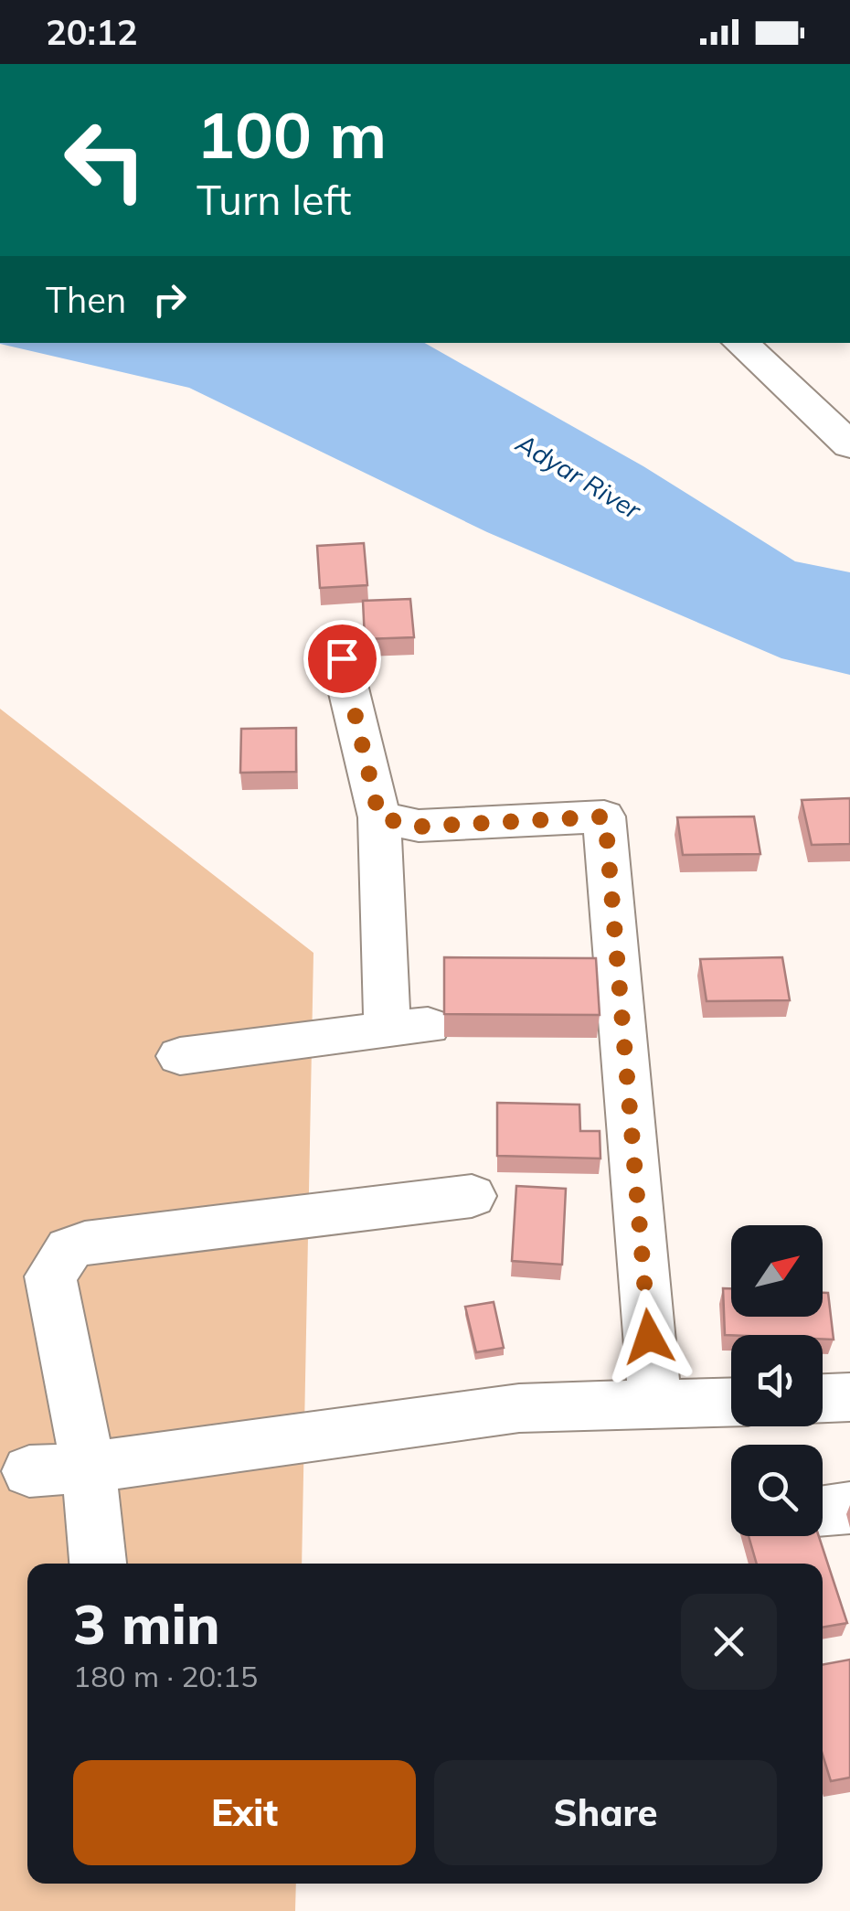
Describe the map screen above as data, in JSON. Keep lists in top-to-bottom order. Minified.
{"water":["Adyar River"],"north":"top right","page":{"status":"20:12","turn":["100 m","Turn left"],"then":"Then","heading":["3 min","180 m · 20:15"],"buttons":["Exit","Share"]}}
